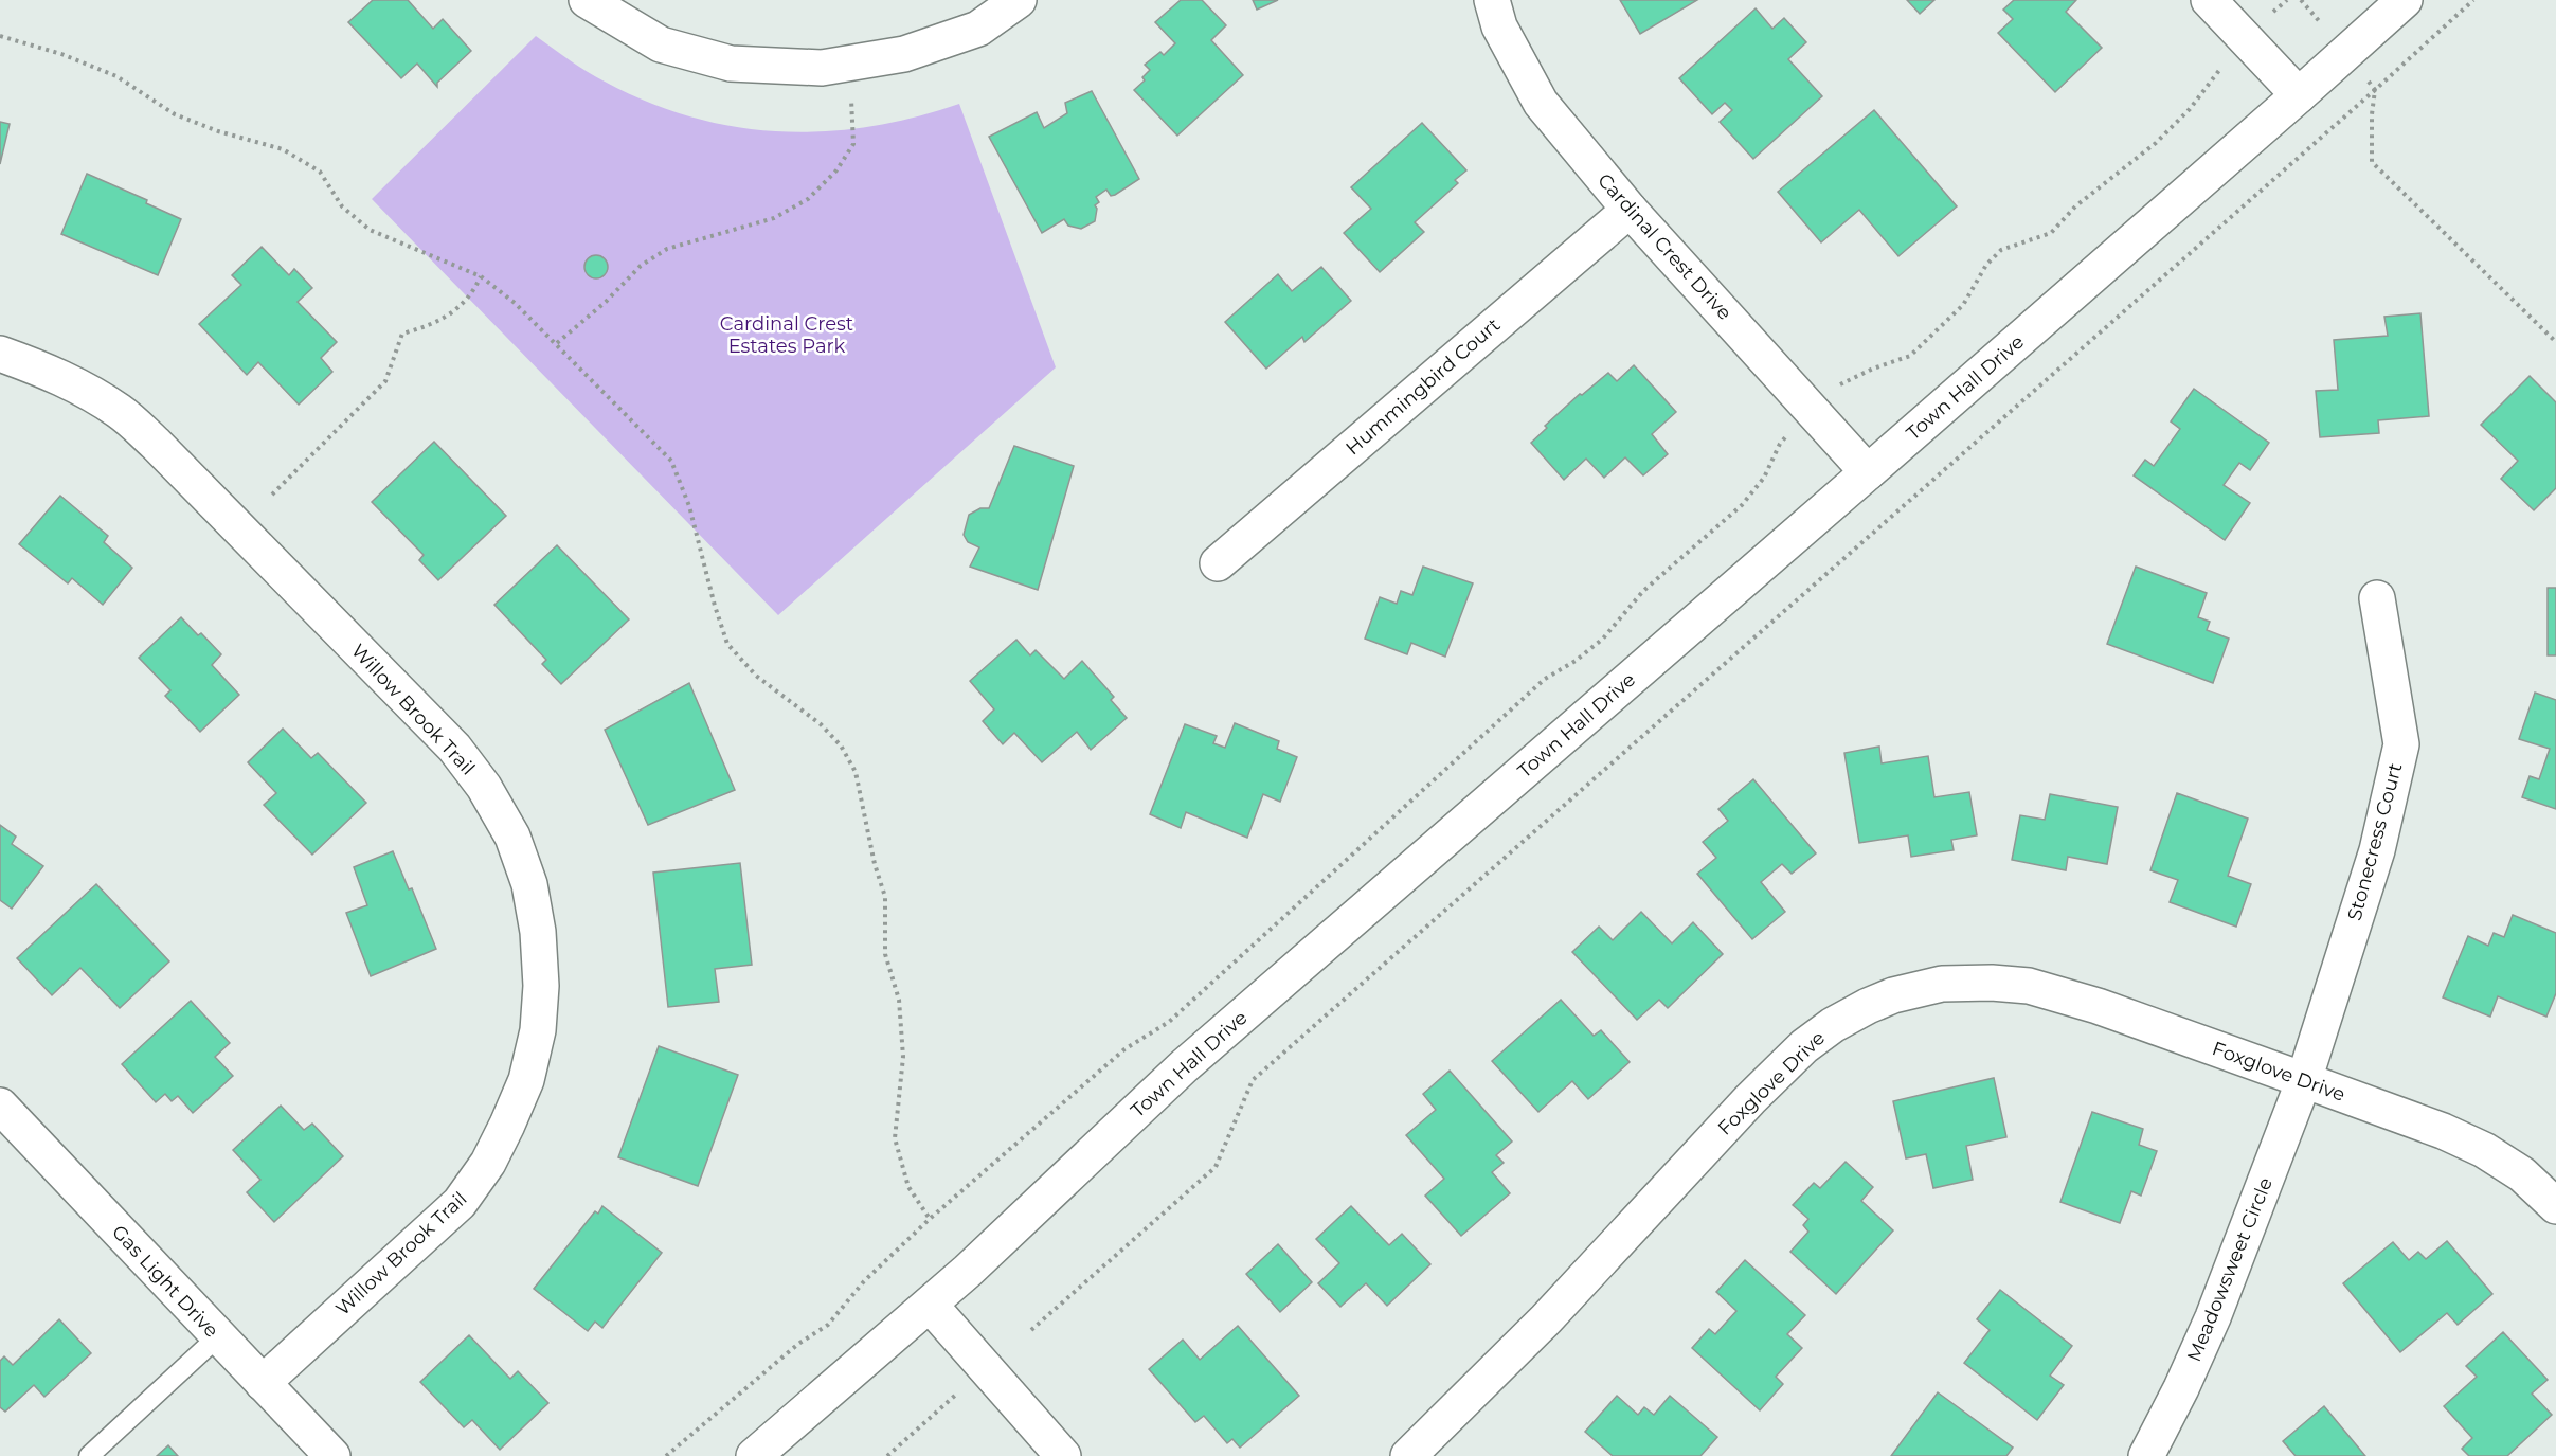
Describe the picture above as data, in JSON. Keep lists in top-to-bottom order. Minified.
{"streets":{"street":["Cardinal Crest Drive","Hummingbird Court","Town Hall Drive","Willow Brook Trail","Stonecress Court","Foxglove Drive","Meadowsweet Circle","Gas Light Drive"]},"crossings":[["Cardinal Crest Drive","Hummingbird Court"],["Cardinal Crest Drive","Town Hall Drive"],["Willow Brook Trail","Gas Light Drive"],["Stonecress Court","Foxglove Drive"],["Stonecress Court","Meadowsweet Circle"],["Foxglove Drive","Meadowsweet Circle"]],"parks":["Cardinal Crest Estates Park"]}
